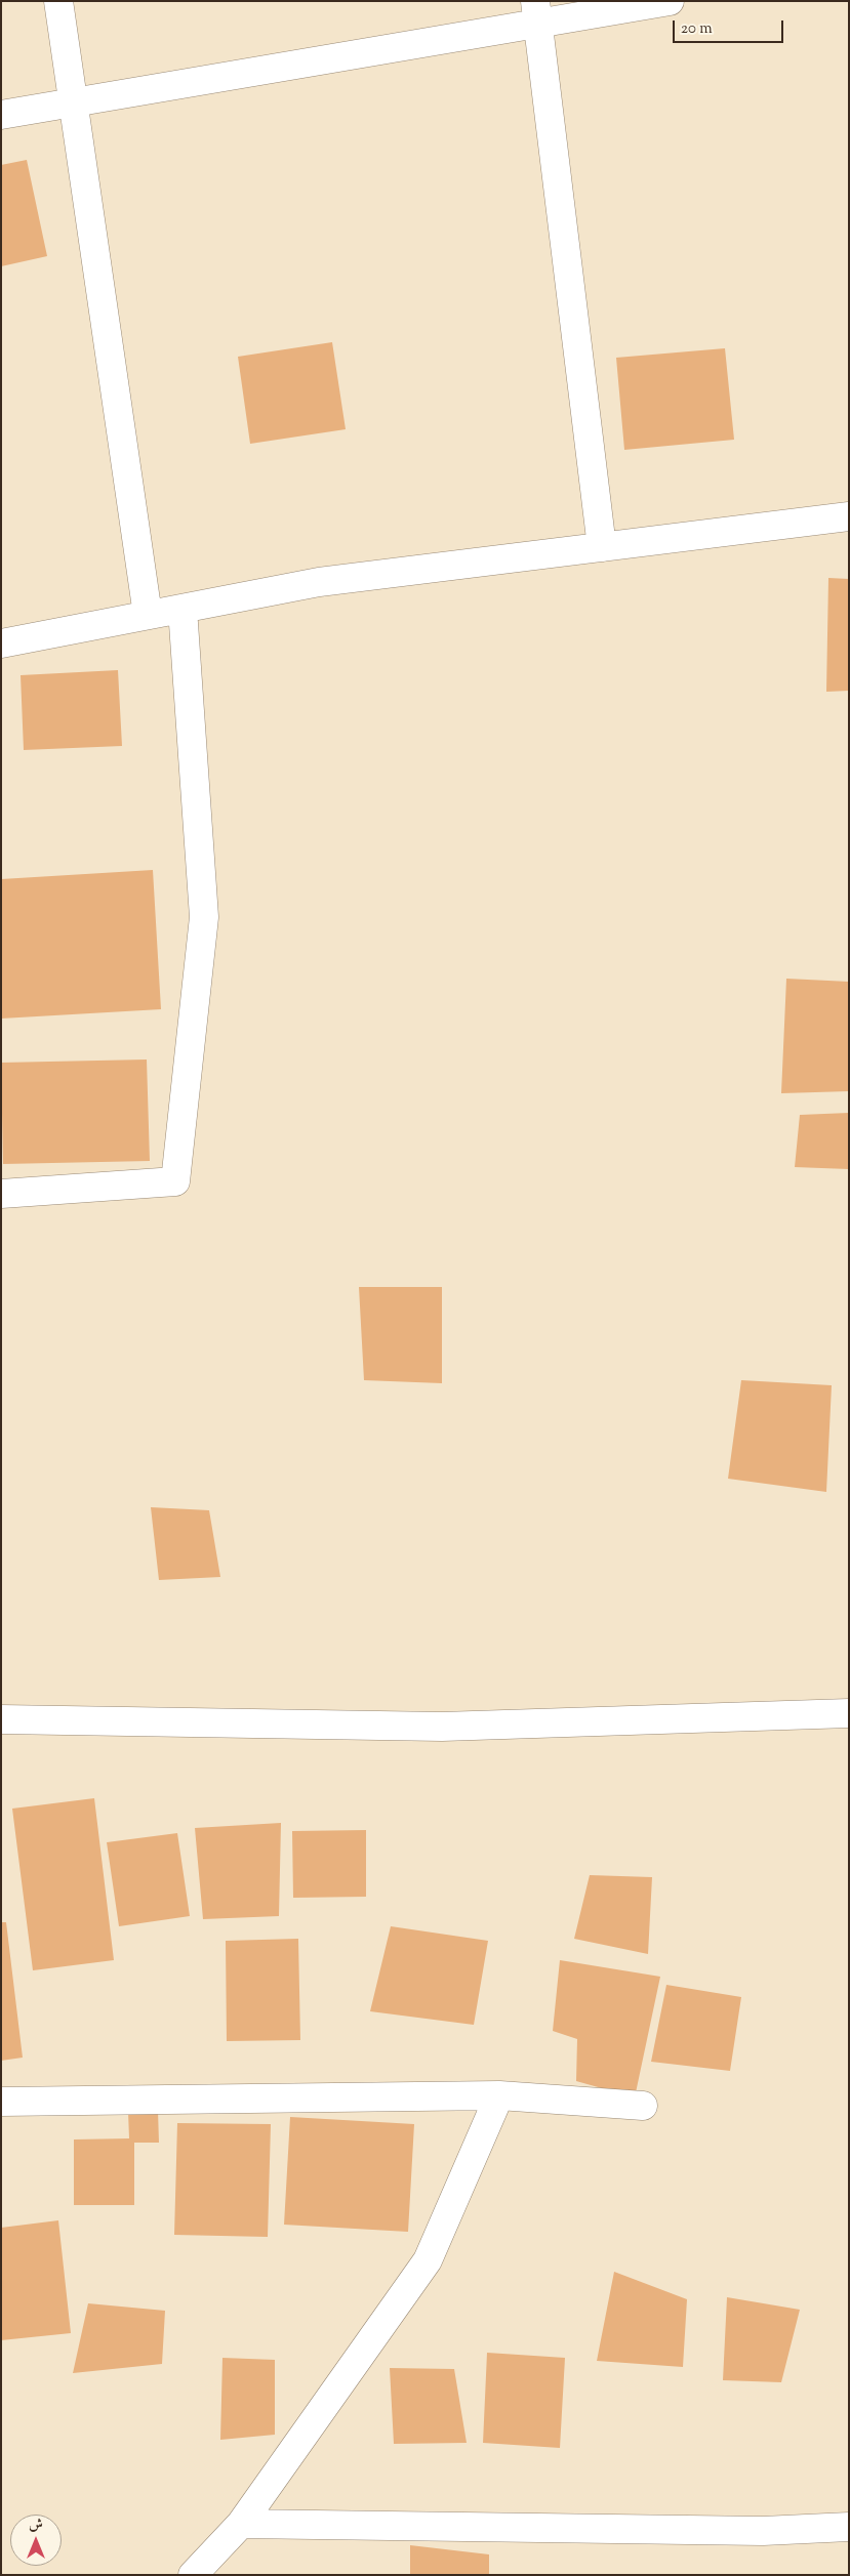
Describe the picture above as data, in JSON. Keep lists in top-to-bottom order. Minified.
{"scale_bar":"20 m","north":"top"}
